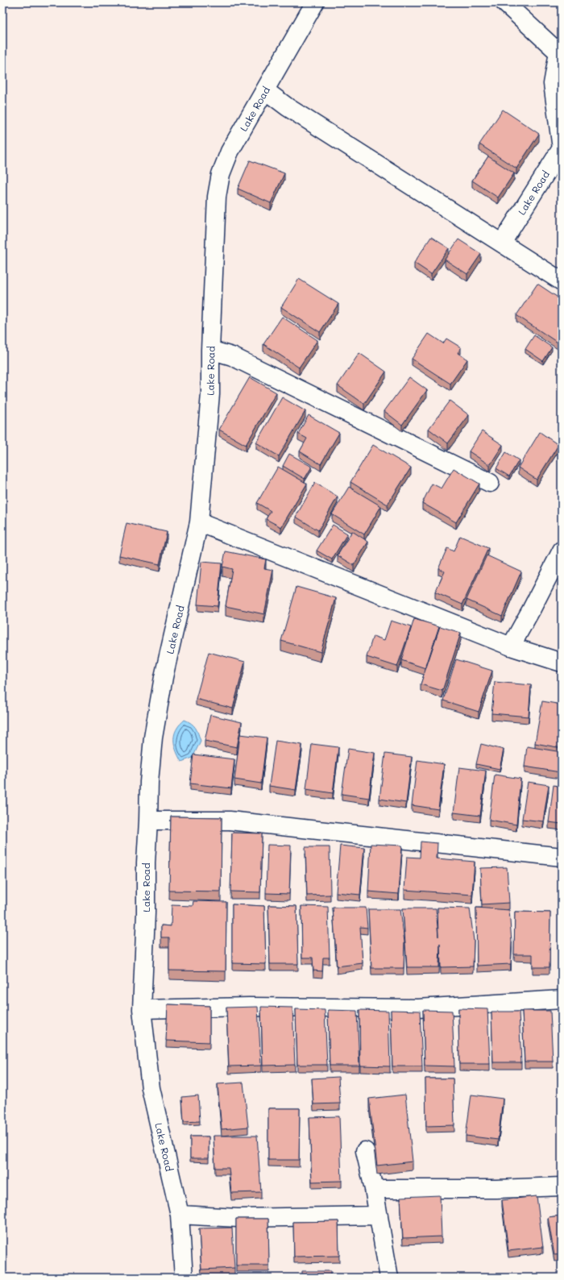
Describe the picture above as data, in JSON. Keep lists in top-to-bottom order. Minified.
{"streets":{"street":["Lake Road"]}}
